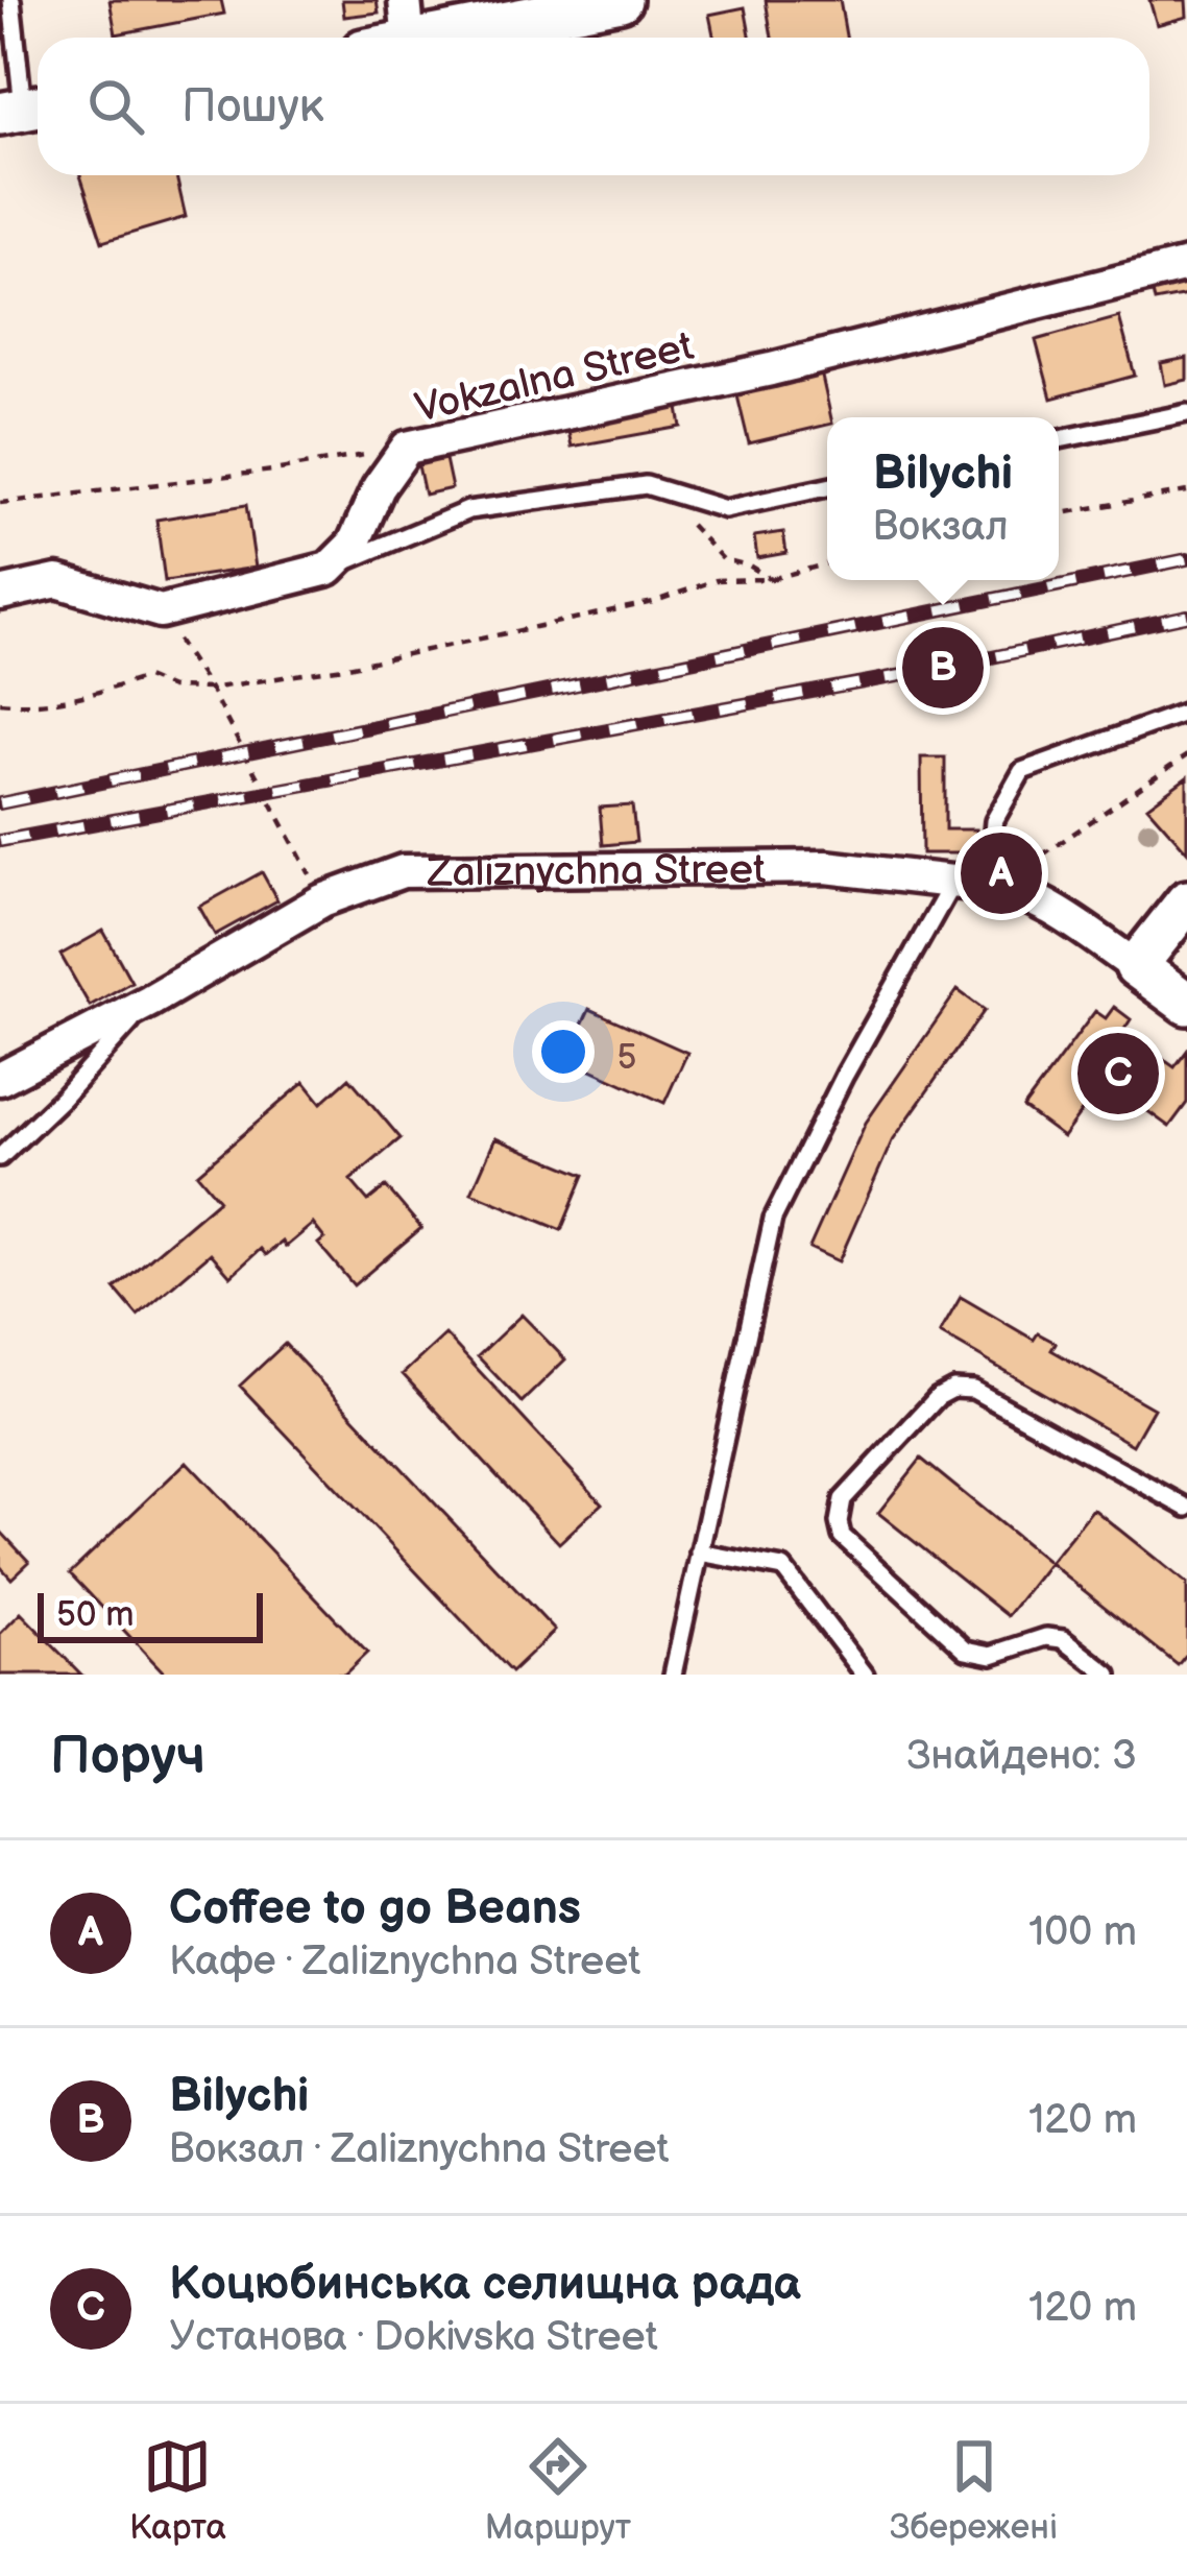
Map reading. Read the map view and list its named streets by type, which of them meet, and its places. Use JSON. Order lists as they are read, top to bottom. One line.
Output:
{"streets":{"street":["Vokzalna Street","Zaliznychna Street"]},"house_numbers":["5"],"scale_bar":"50 m","page":{"search":"Пошук","popup":["Bilychi","Вокзал"],"pins":["B","A","C"],"scale":"50 m","heading":["Поруч","Знайдено: 3"],"list":[{"mark":"A","name":"Coffee to go Beans","note":"Кафе · Zaliznychna Street","value":"100 m"},{"mark":"B","name":"Bilychi","note":"Вокзал · Zaliznychna Street","value":"120 m"},{"mark":"C","name":"Коцюбинська селищна рада","note":"Установа · Dokivska Street","value":"120 m"}],"nav":["Карта","Маршрут","Збережені"]}}
